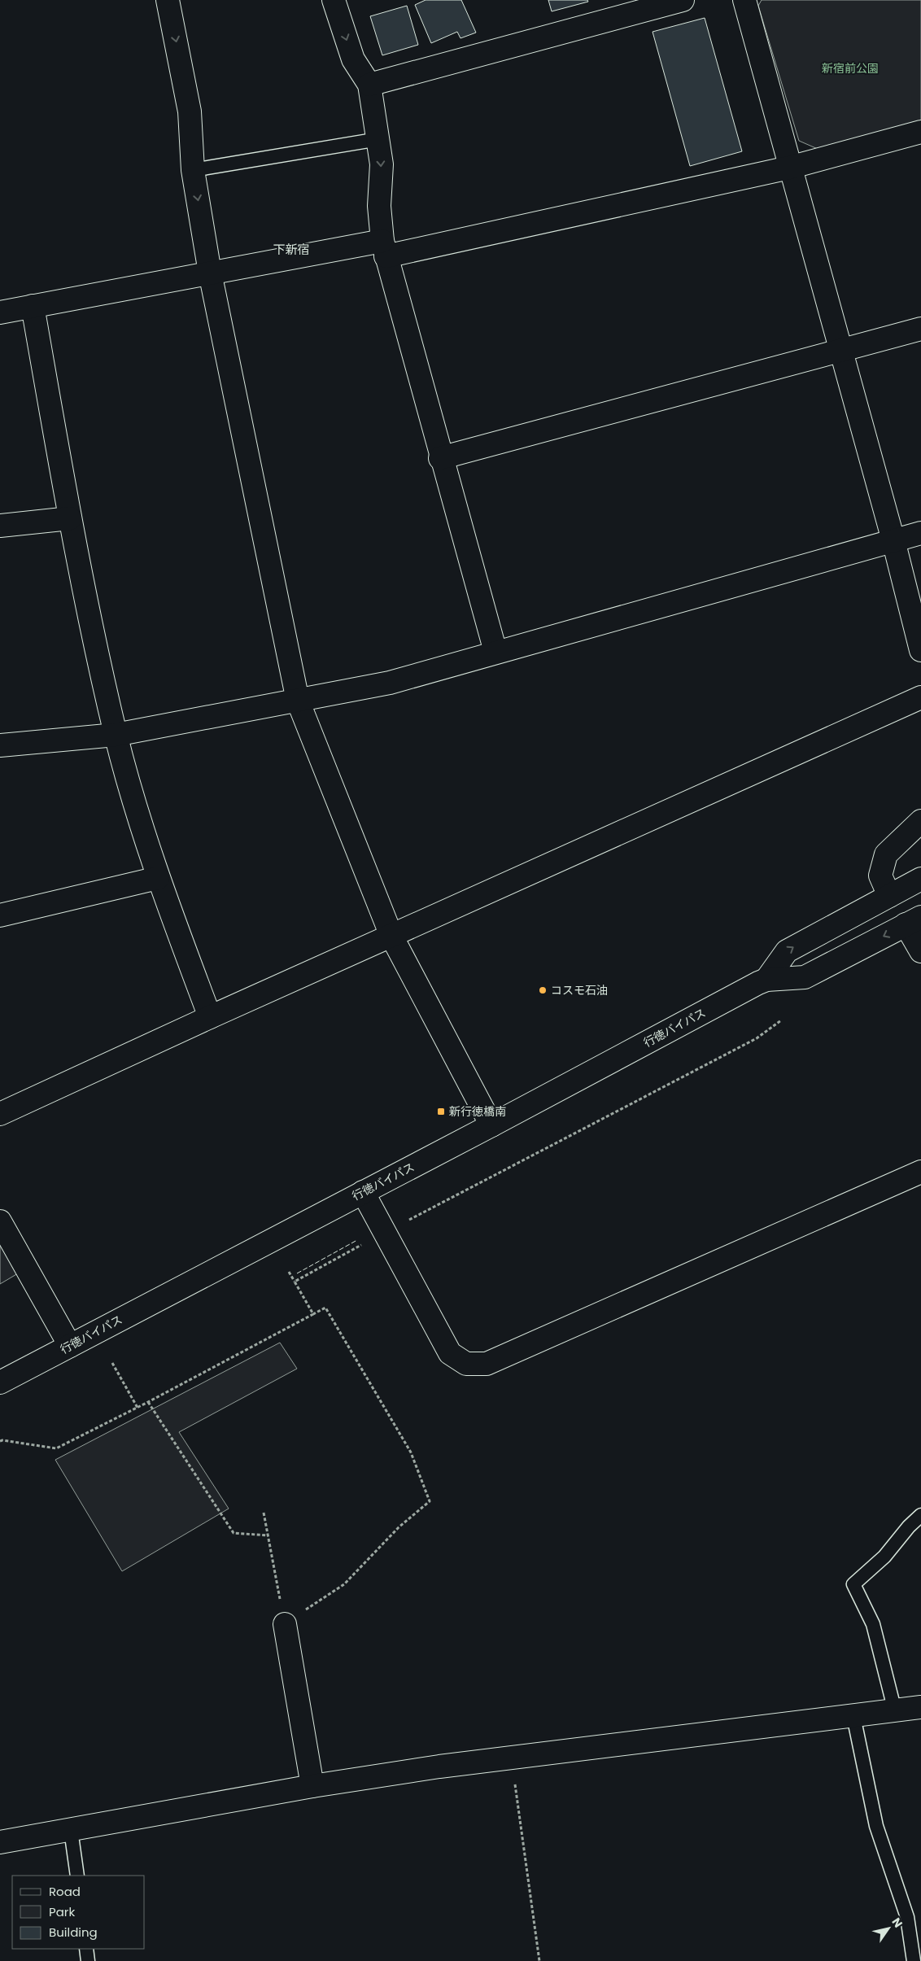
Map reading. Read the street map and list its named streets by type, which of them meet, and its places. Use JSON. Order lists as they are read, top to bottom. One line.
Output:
{"streets":{"street":["行徳バイパス"]},"districts":["下新宿"],"parks":["新宿前公園"],"places":{"other":["コスモ石油"],"transit":["新行徳橋南"]},"legend":["Road","Park","Building"],"north":"top right"}
